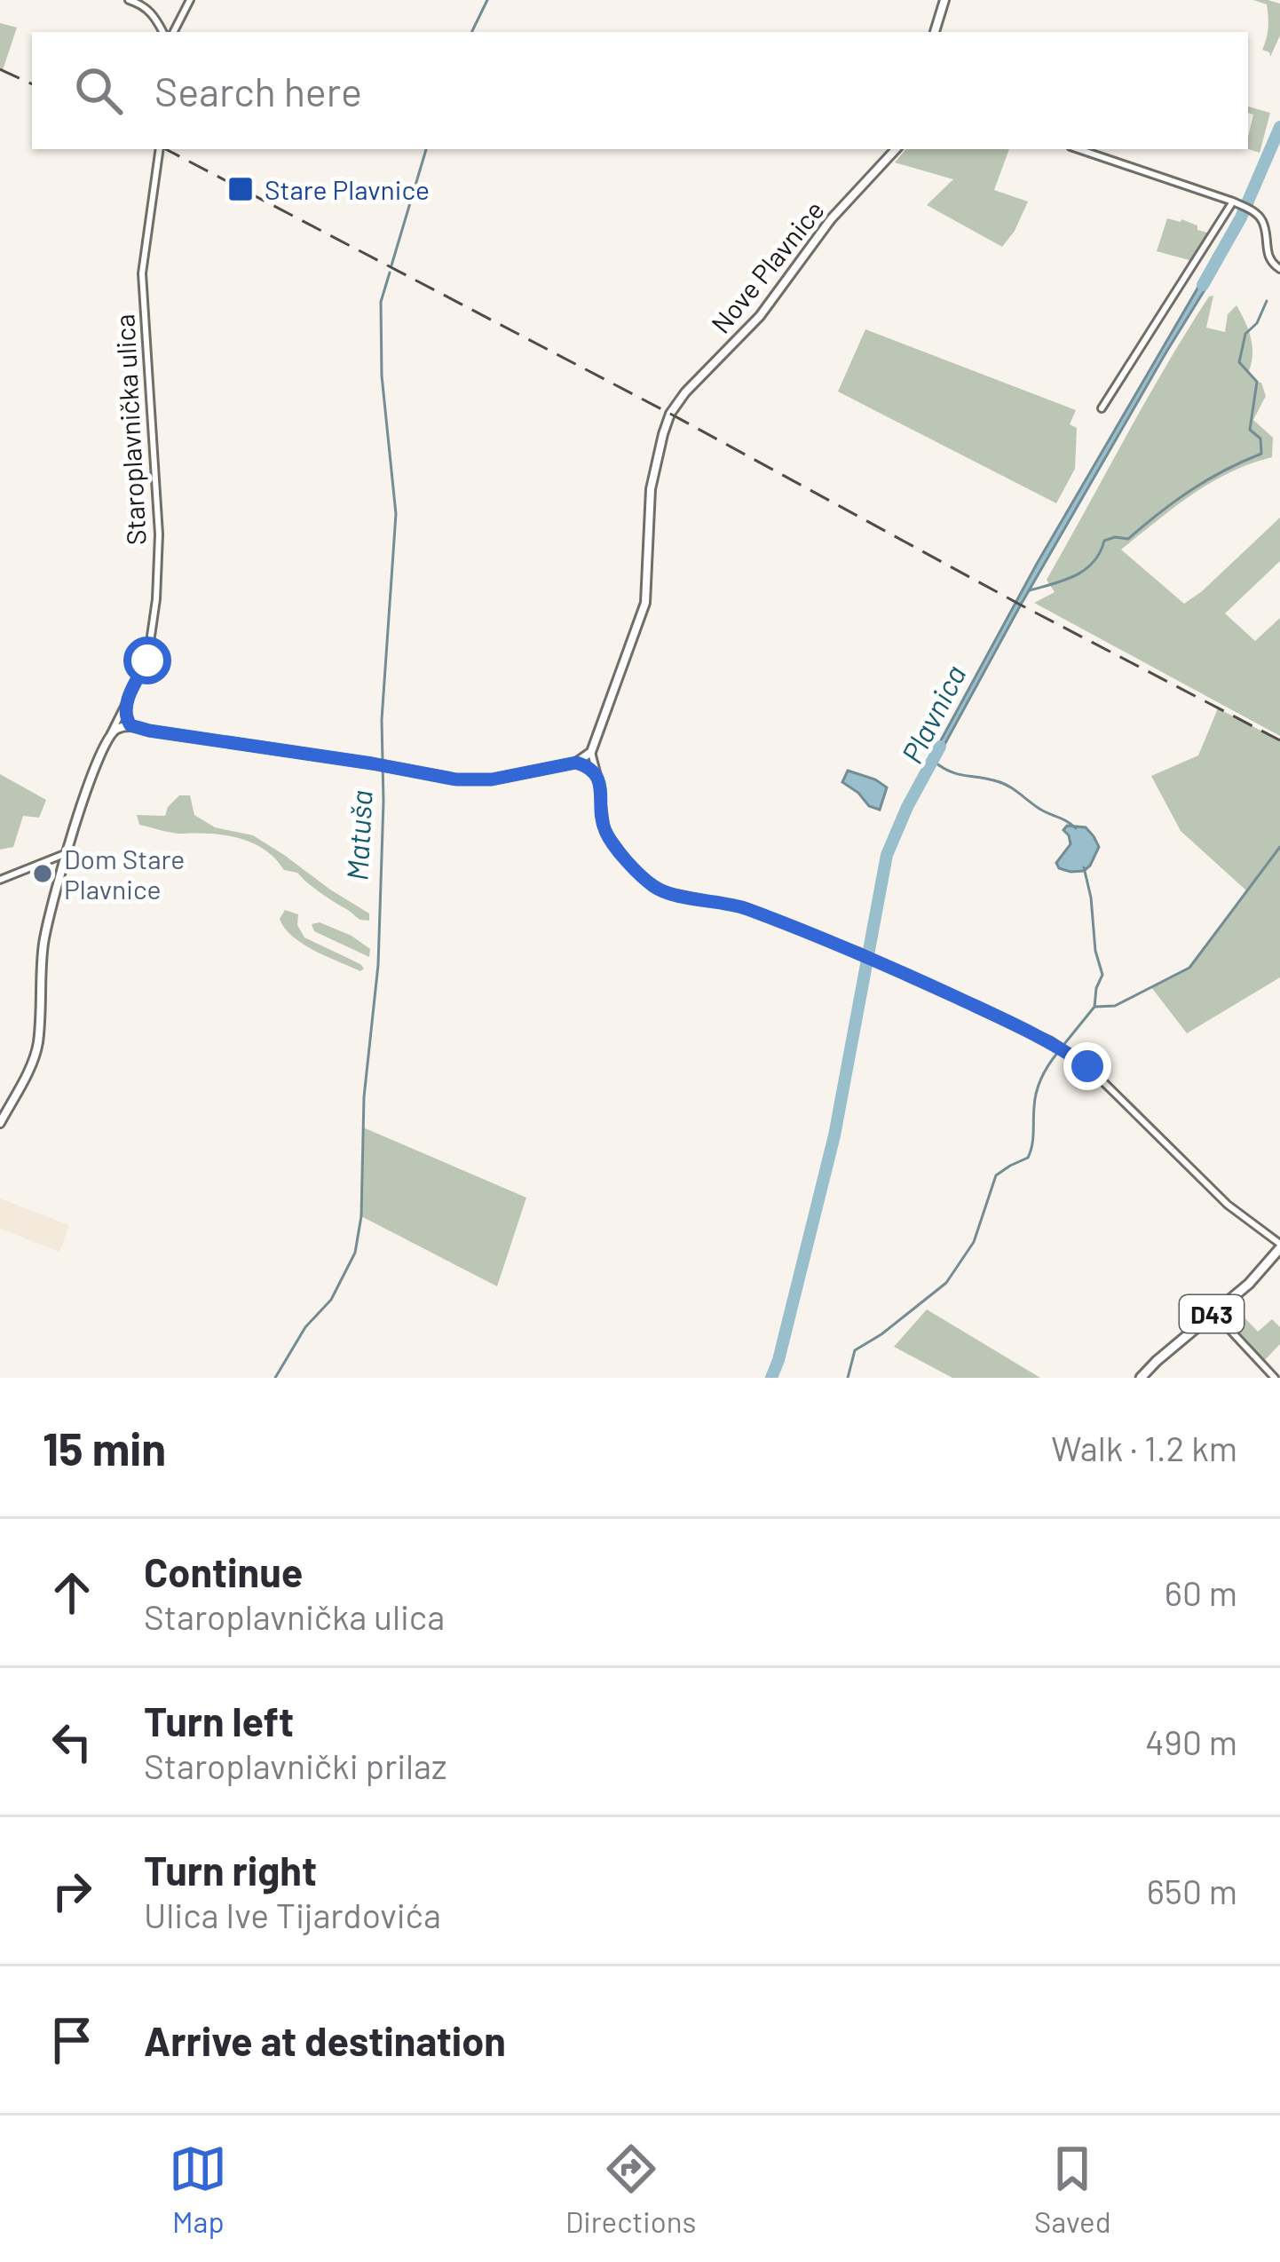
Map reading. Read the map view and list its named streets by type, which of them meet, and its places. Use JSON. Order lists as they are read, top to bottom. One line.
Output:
{"streets":{"main road":["D43"],"street":["Nove Plavnice","Staroplavnička ulica"]},"water":["Plavnica","Matuša"],"places":{"transit":["Stare Plavnice"],"other":["Dom Stare Plavnice"]},"page":{"search":"Search here","heading":["15 min","Walk · 1.2 km"],"list":[["Continue","Staroplavnička ulica","60 m"],["Turn left","Staroplavnički prilaz","490 m"],["Turn right","Ulica Ive Tijardovića","650 m"],"Arrive at destination"],"nav":["Map","Directions","Saved"]}}
